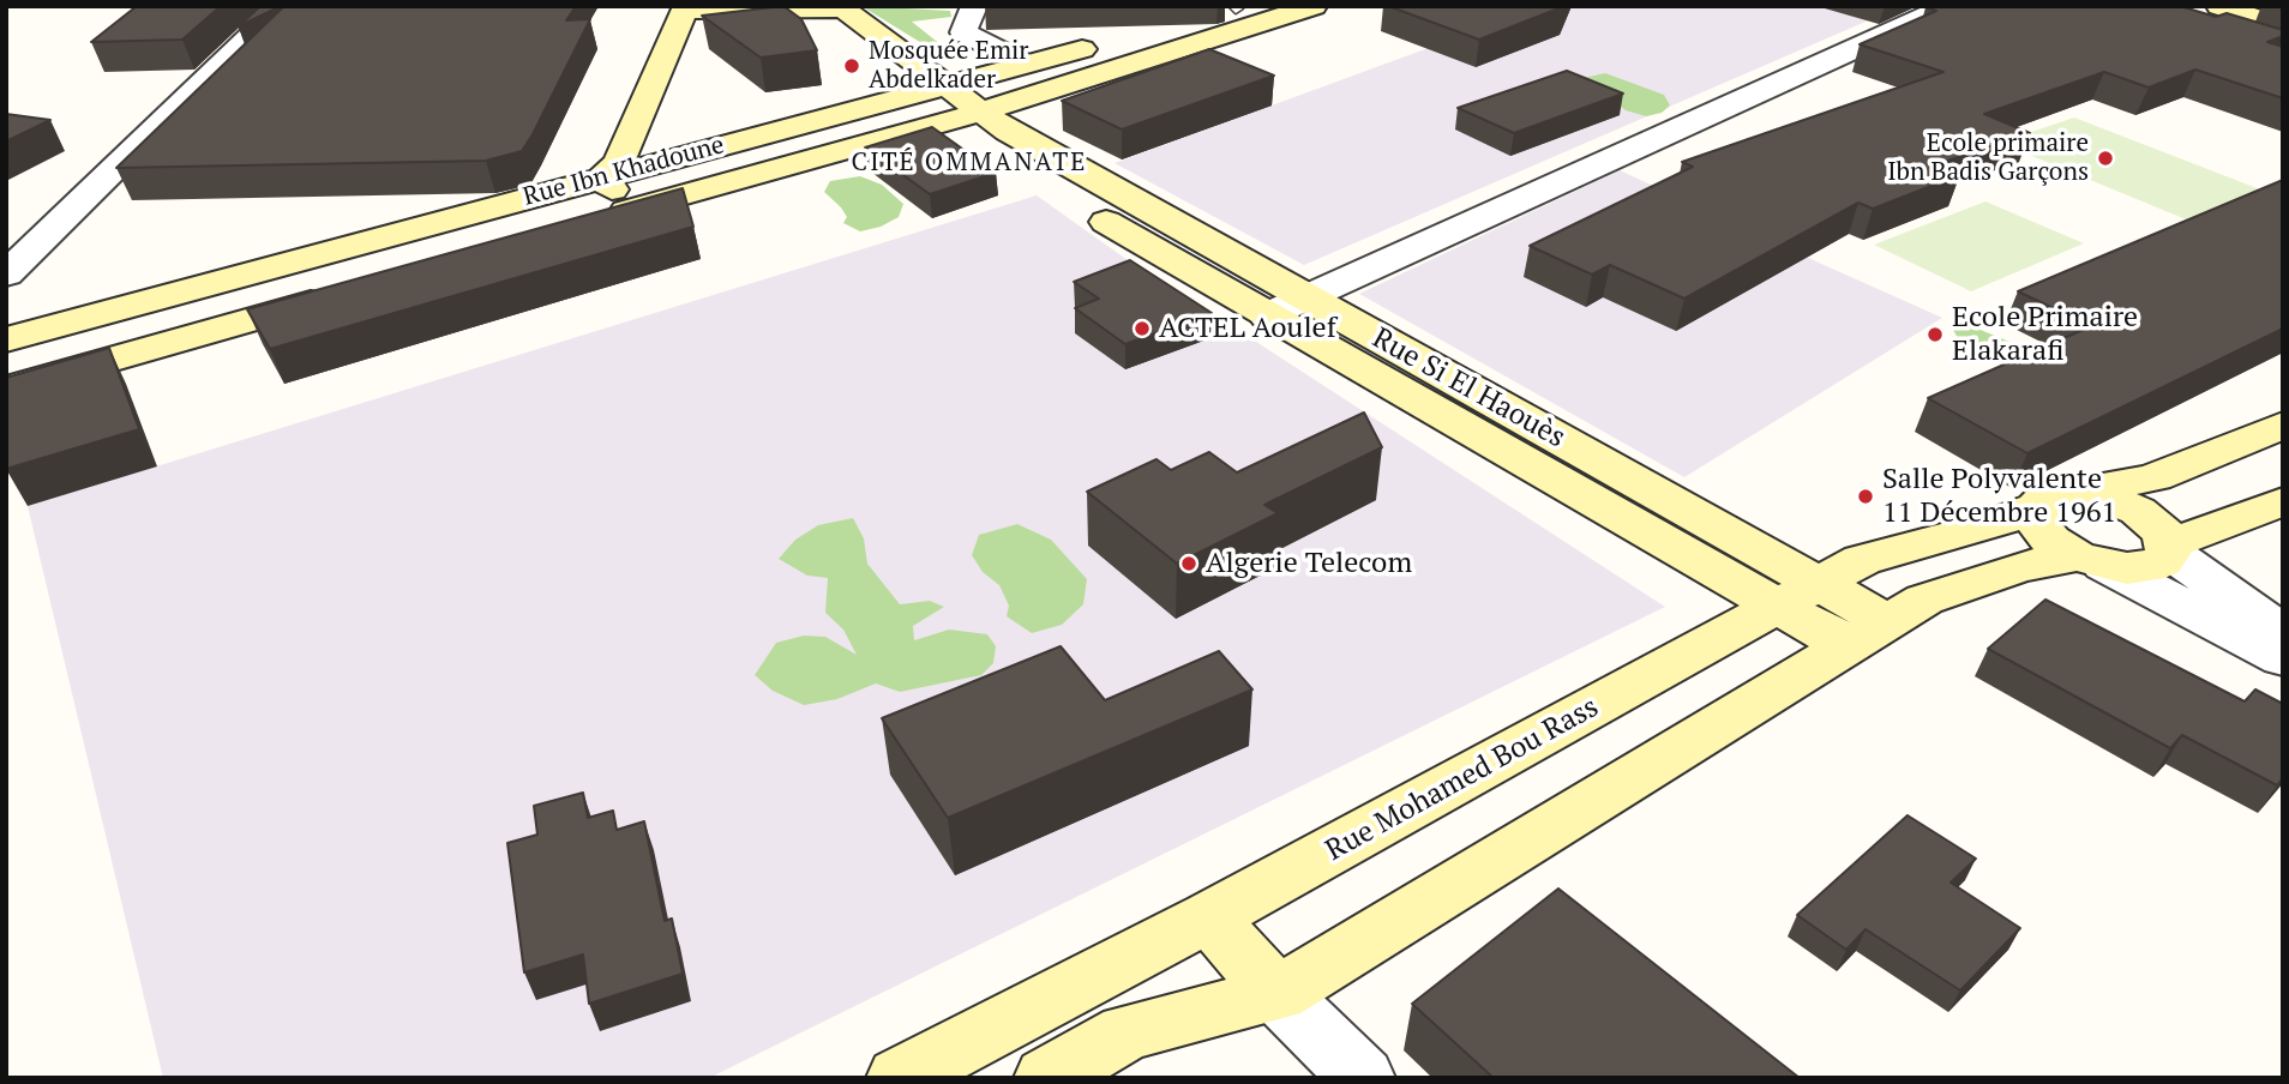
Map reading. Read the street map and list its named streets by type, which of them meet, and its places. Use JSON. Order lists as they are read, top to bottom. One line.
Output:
{"streets":{"street":["Rue Ibn Khadoune","Rue Si El Haouès","Rue Mohamed Bou Rass"]},"crossings":[["Rue Ibn Khadoune","Rue Si El Haouès"],["Rue Si El Haouès","Rue Mohamed Bou Rass"]],"districts":["CITÉ OMMANATE"],"places":["Mosquée Emir Abdelkader","Ecole primaire Ibn Badis Garçons","ACTEL Aoulef","Ecole Primaire Elakarafi","Salle Polyvalente 11 Décembre 1961","Algerie Telecom"]}
